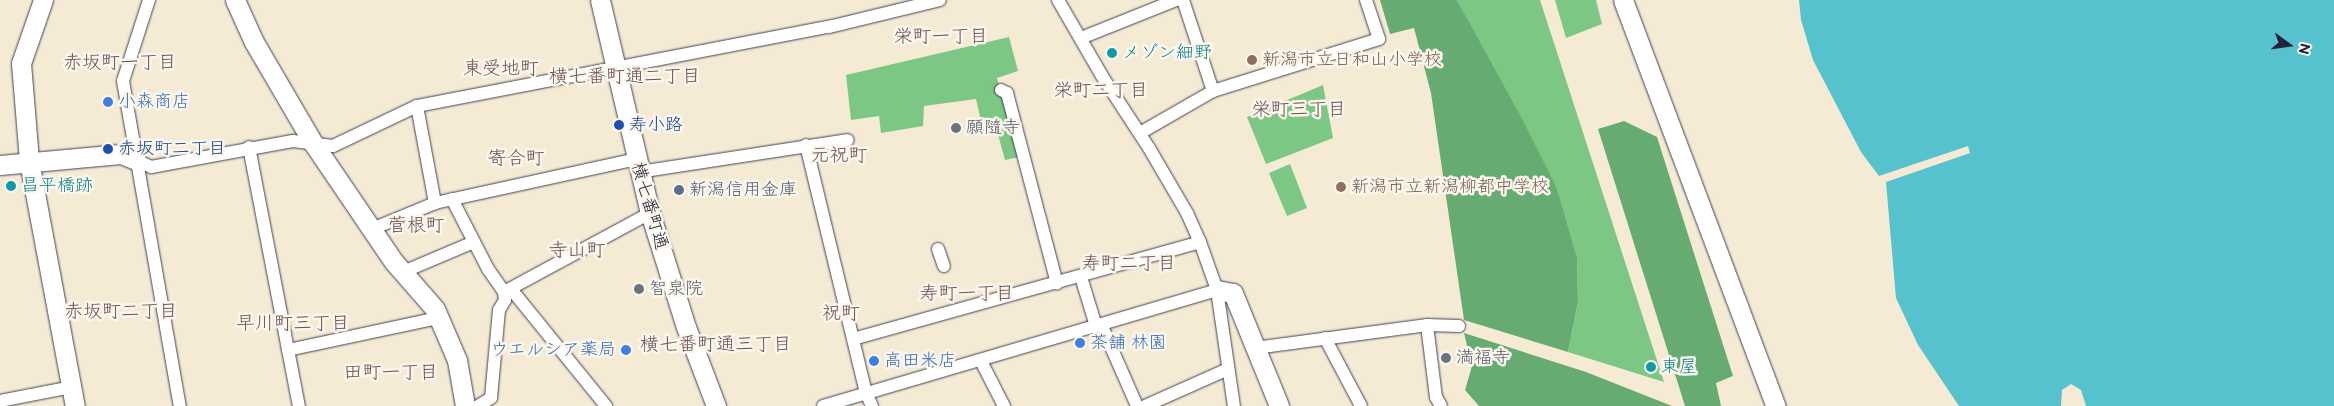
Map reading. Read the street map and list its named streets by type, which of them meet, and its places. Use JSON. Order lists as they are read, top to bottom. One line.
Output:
{"streets":{"street":["横七番町通"]},"districts":["栄町一丁目","赤坂町一丁目","東受地町","横七番町通二丁目","栄町二丁目","栄町三丁目","元祝町","寄合町","菅根町","寺山町","寿町二丁目","寿町一丁目","赤坂町二丁目","祝町","早川町三丁目","横七番町通三丁目","田町一丁目"],"places":["メゾン細野","新潟市立日和山小学校","小森商店","寿小路","願隨寺","赤坂町二丁目","昌平橋跡","新潟市立新潟柳都中学校","新潟信用金庫","智泉院","茶舗 林園","ウエルシア薬局","満福寺","高田米店","東屋"],"north":"right"}
